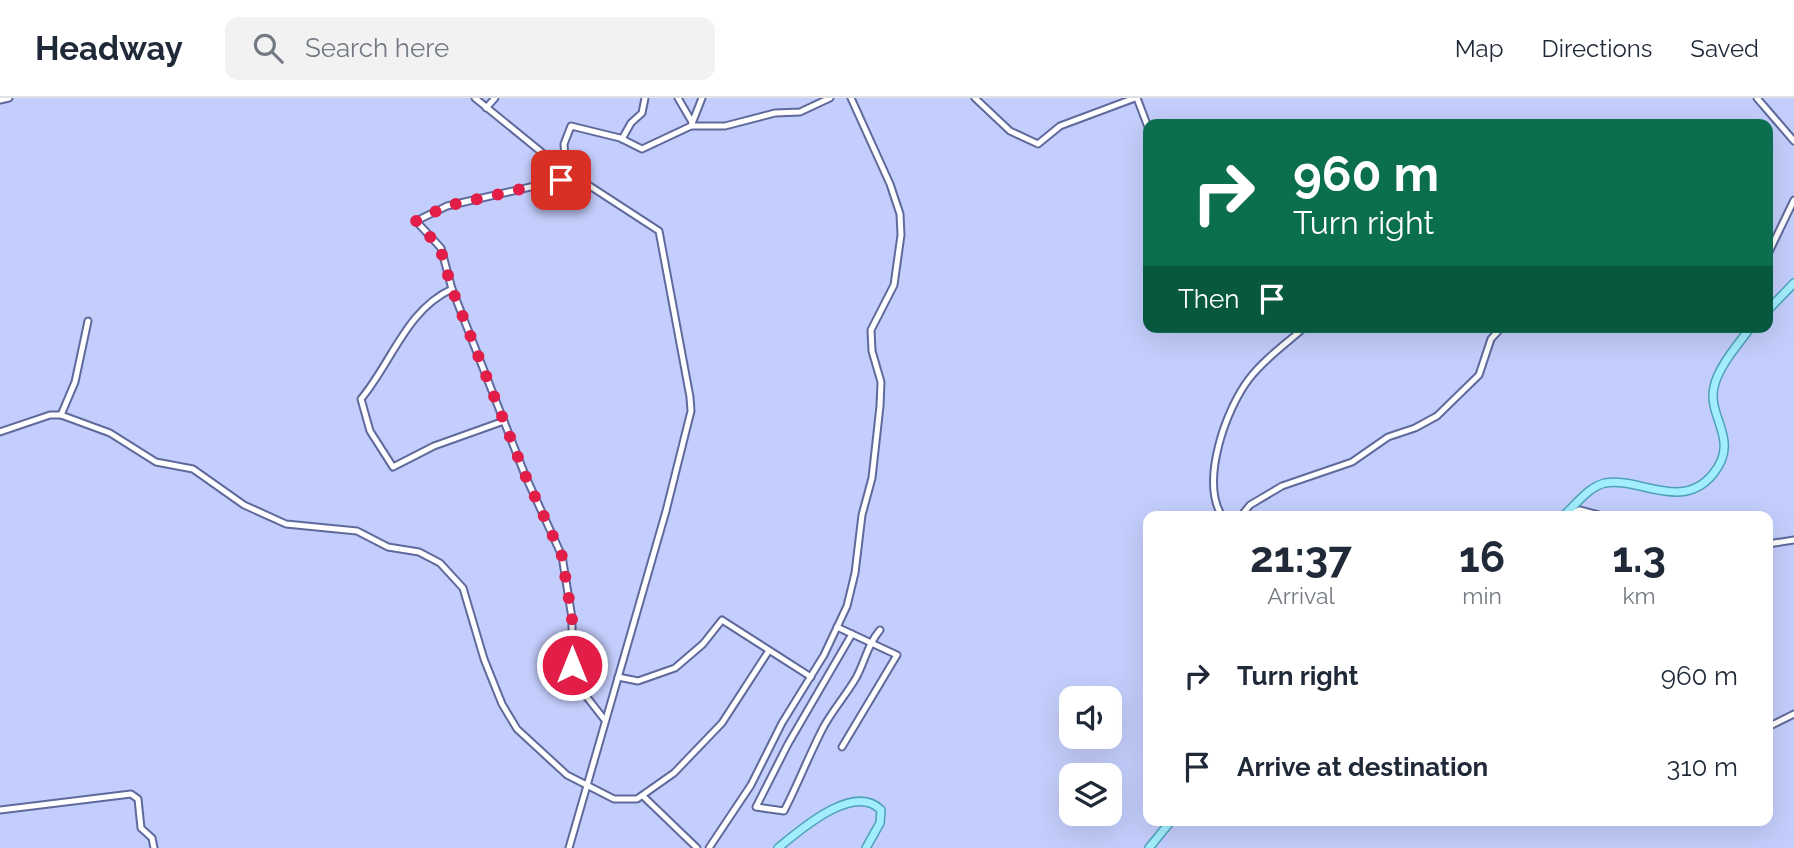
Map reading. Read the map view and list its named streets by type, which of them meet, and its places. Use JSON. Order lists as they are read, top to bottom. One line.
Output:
{"page":{"header":"Headway","search":"Search here","nav":["Map","Directions","Saved"],"turn":["960 m","Turn right"],"then":"Then","eta":["21:37","Arrival","16","min","1.3","km"],"list":[{"name":"Turn right","value":"960 m"},{"name":"Arrive at destination","value":"310 m"}]}}
